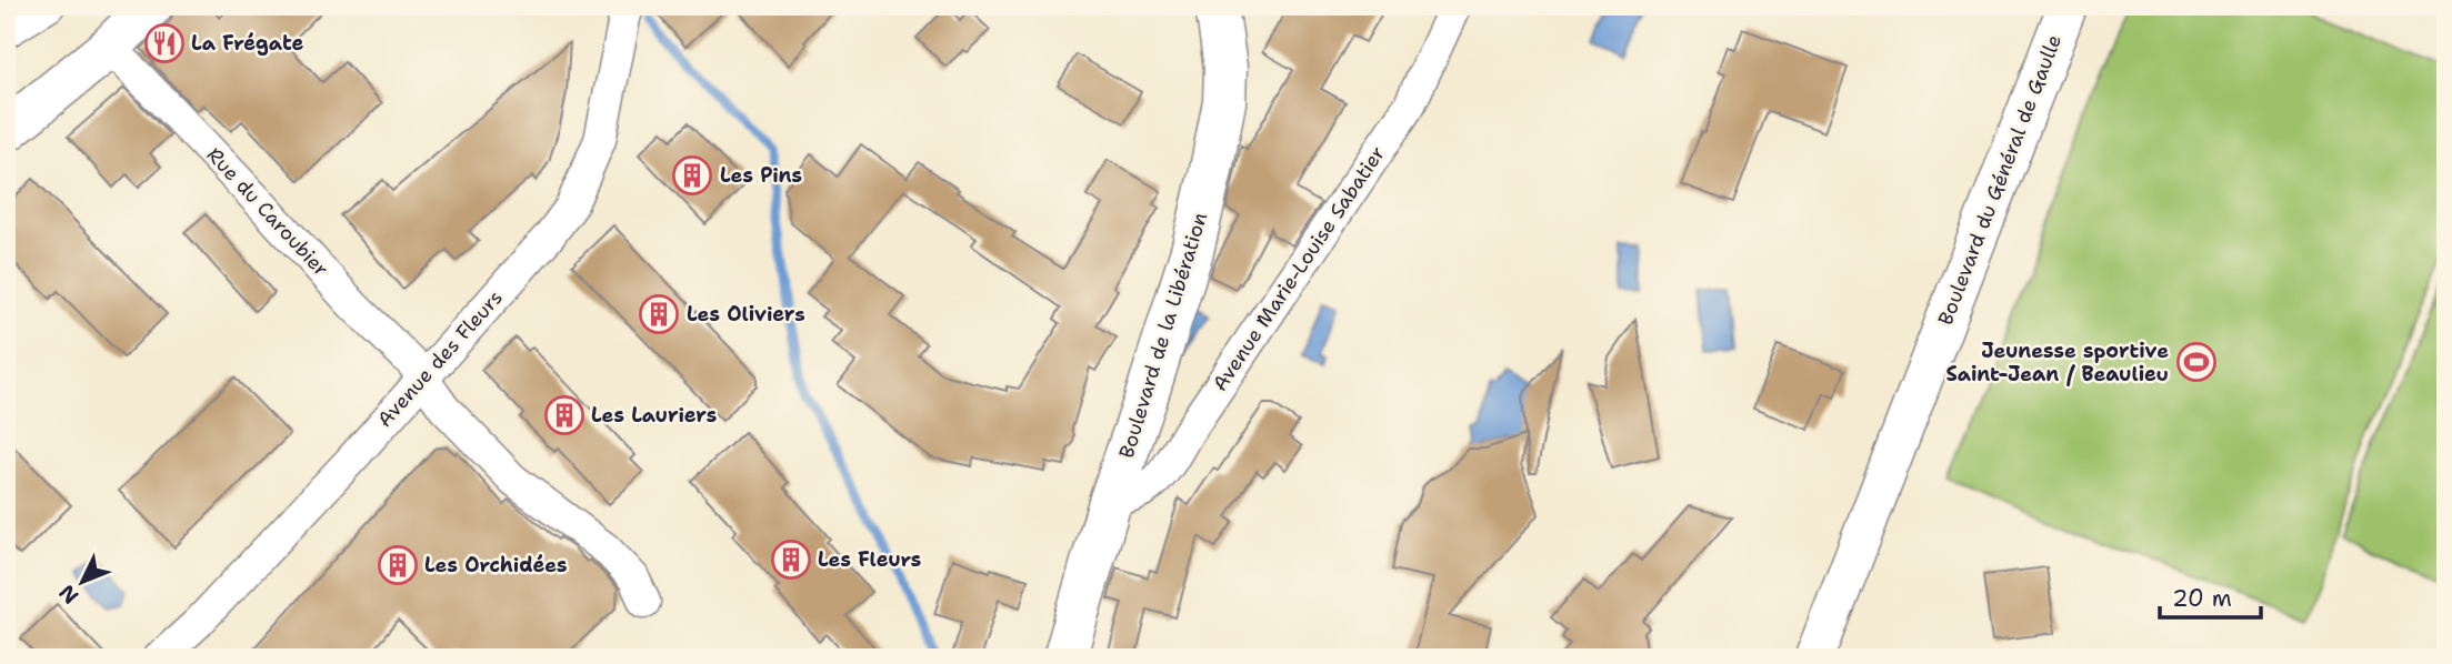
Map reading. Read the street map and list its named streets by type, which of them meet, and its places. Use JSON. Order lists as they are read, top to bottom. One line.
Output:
{"streets":{"main road":["Boulevard de la Libération"],"street":["Boulevard du Général de Gaulle","Rue du Caroubier","Avenue Marie-Louise Sabatier","Avenue des Fleurs"]},"crossings":[["Rue du Caroubier","Avenue des Fleurs"],["Avenue Marie-Louise Sabatier","Boulevard de la Libération"]],"places":{"restaurant":["La Frégate"],"building":["Les Pins","Les Oliviers","Les Lauriers","Les Fleurs","Les Orchidées"],"sports":["Jeunesse sportive Saint-Jean / Beaulieu"]},"scale_bar":"20 m","north":"bottom left"}
